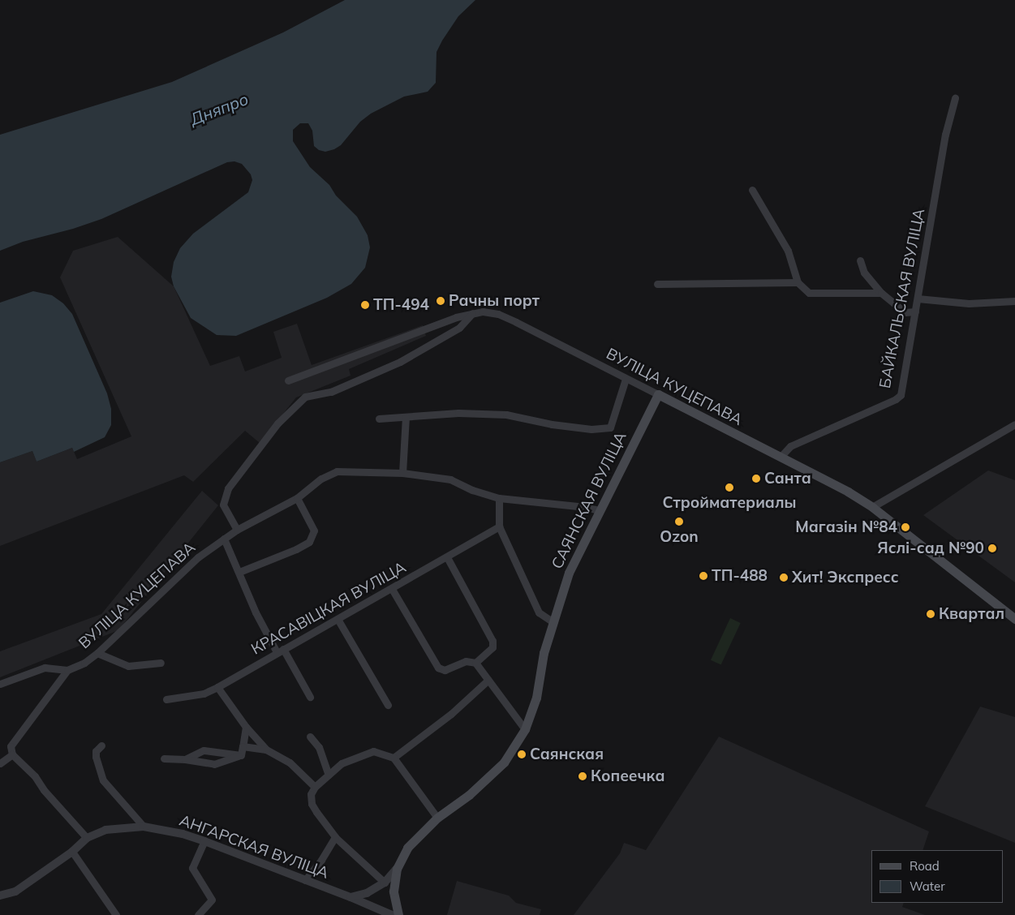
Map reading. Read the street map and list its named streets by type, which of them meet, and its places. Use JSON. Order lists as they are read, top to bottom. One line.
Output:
{"streets":{"main road":["ВУЛІЦА КУЦЕПАВА","САЯНСКАЯ ВУЛІЦА"],"street":["БАЙКАЛЬСКАЯ ВУЛІЦА","КРАСАВІЦКАЯ ВУЛІЦА","АНГАРСКАЯ ВУЛІЦА"]},"crossings":[["БАЙКАЛЬСКАЯ ВУЛІЦА","ВУЛІЦА КУЦЕПАВА"],["ВУЛІЦА КУЦЕПАВА","САЯНСКАЯ ВУЛІЦА"]],"water":["Дняпро"],"places":["Рачны порт","ТП-494","Санта","Стройматериалы","Ozon","Магазін №84","Яслі-сад №90","ТП-488","Хит! Экспресс","Квартал","Саянская","Копеечка"],"legend":["Road","Water"]}
